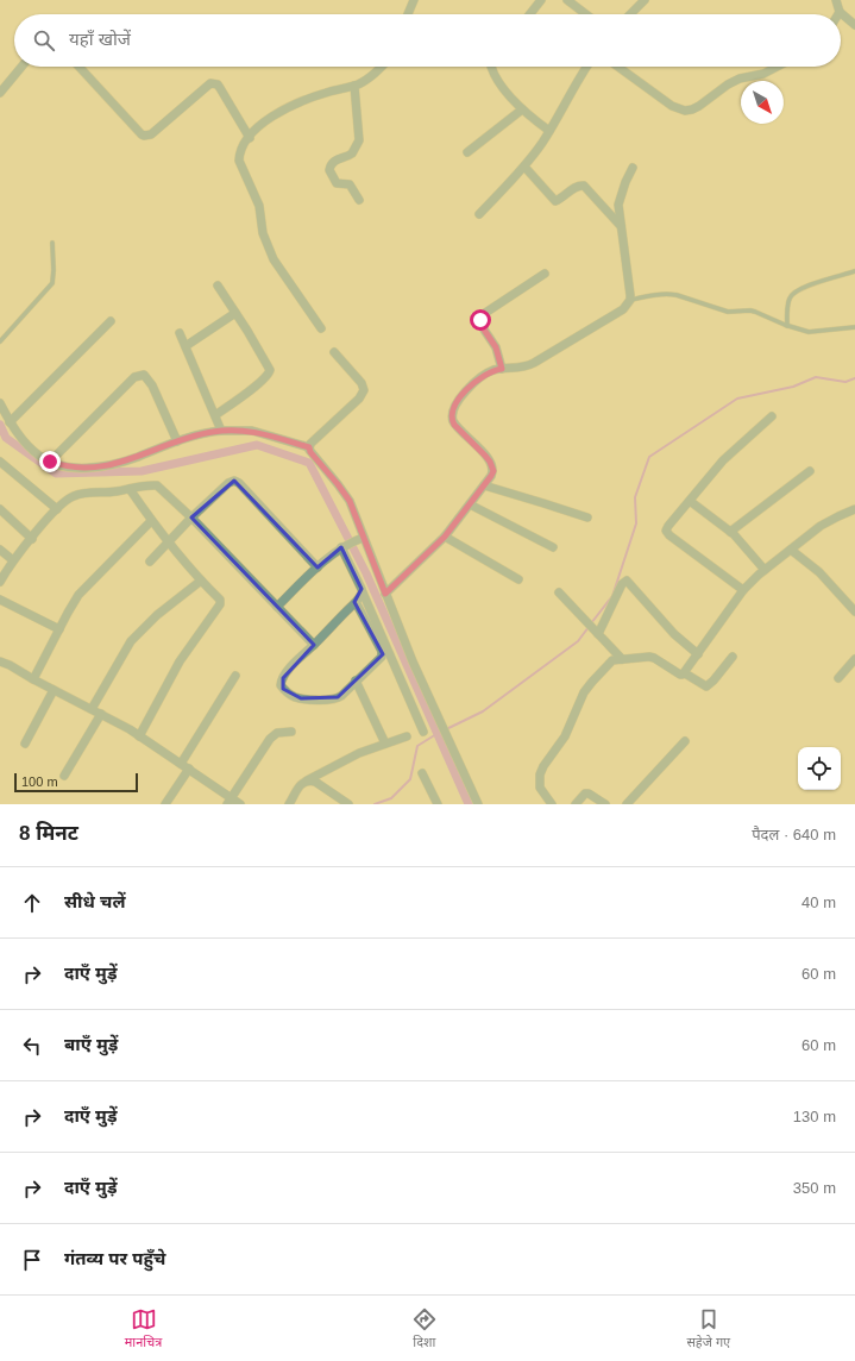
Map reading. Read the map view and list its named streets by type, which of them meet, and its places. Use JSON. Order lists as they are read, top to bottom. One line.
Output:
{"scale_bar":"100 m","north":"bottom right","page":{"search":"यहाँ खोजें","scale":"100 m","heading":["8 मिनट","पैदल · 640 m"],"list":[["सीधे चलें","40 m"],["दाएँ मुड़ें","60 m"],["बाएँ मुड़ें","60 m"],["दाएँ मुड़ें","130 m"],["दाएँ मुड़ें","350 m"],"गंतव्य पर पहुँचे"],"nav":["मानचित्र","दिशा","सहेजे गए"]}}
